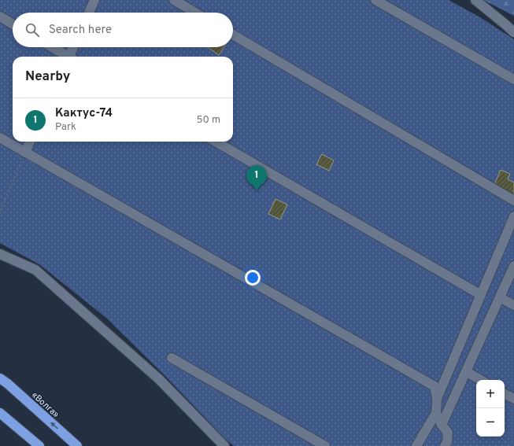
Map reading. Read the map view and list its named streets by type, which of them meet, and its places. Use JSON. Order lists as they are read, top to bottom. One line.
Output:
{"streets":{"highway":["«Волга»"]},"page":{"search":"Search here","heading":"Nearby","list":[{"mark":"1","name":"Кактус-74","note":"Park","value":"50 m"}],"pins":"1","map_buttons":["+","−"]}}
